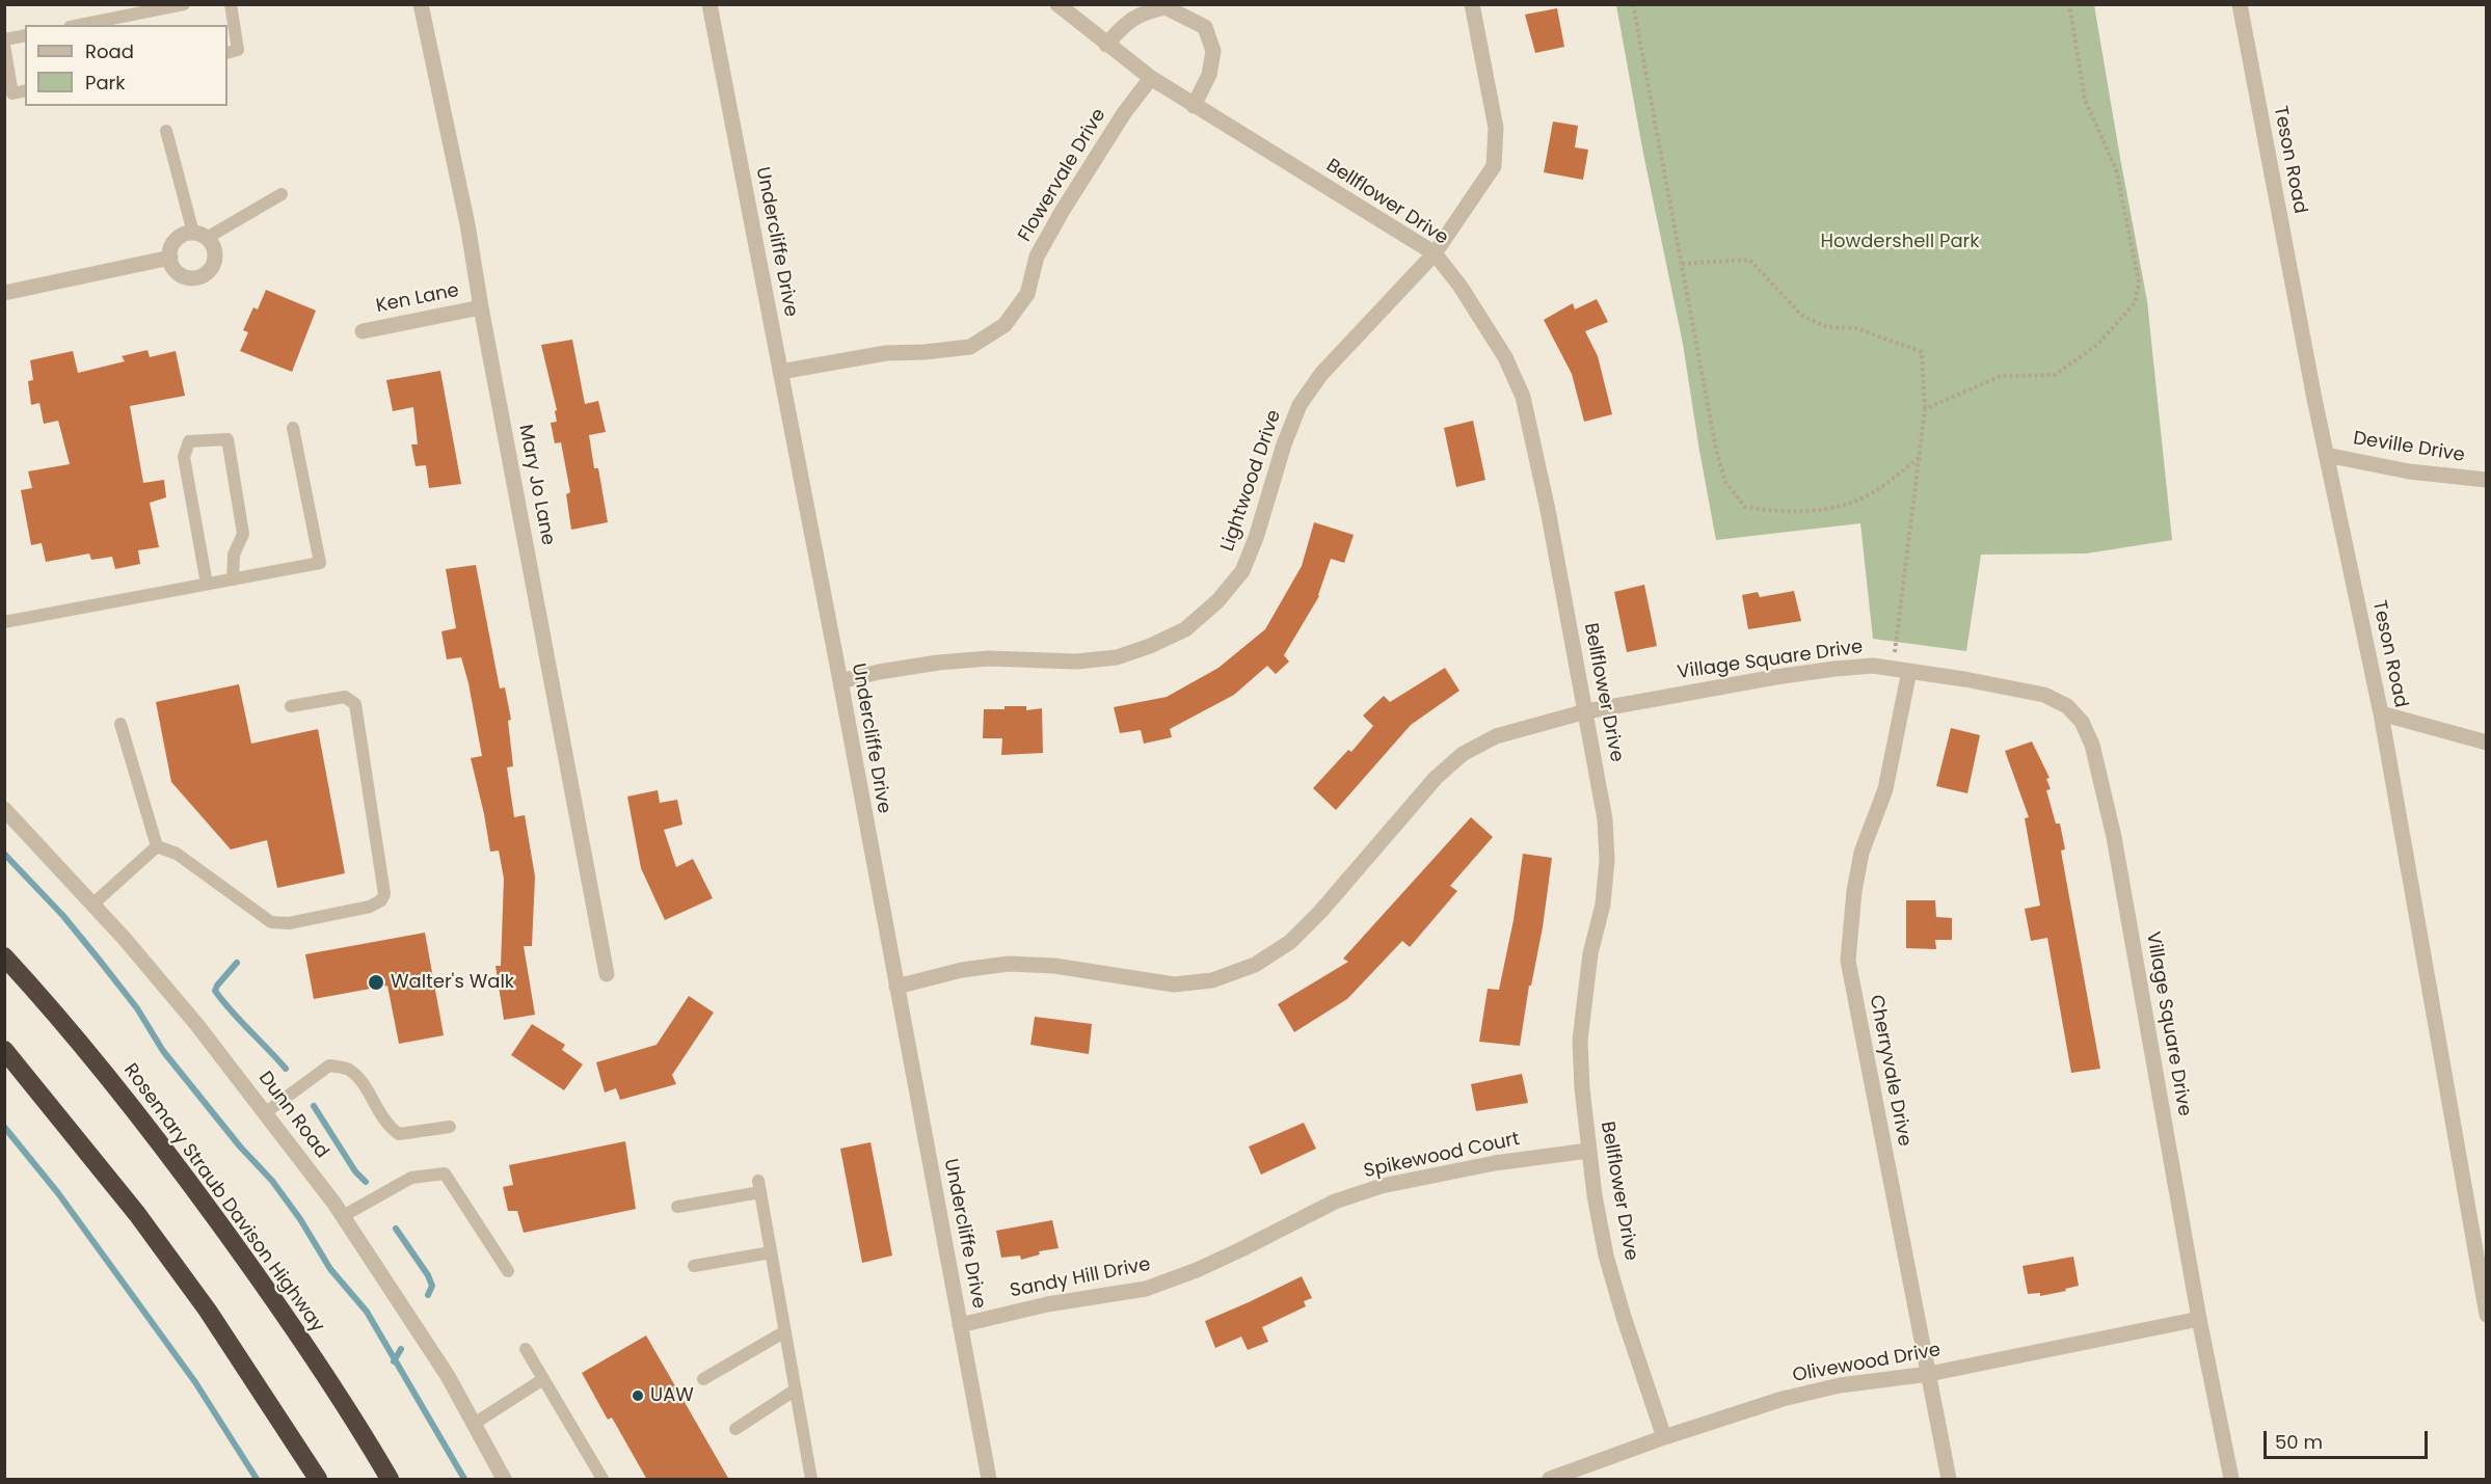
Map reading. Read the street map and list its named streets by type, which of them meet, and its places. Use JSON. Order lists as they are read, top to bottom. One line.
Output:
{"streets":{"highway":["Rosemary Straub Davison Highway"],"street":["Teson Road","Flowervale Drive","Bellflower Drive","Undercliffe Drive","Ken Lane","Deville Drive","Lightwood Drive","Mary Jo Lane","Village Square Drive","Cherryvale Drive","Dunn Road","Spikewood Court","Sandy Hill Drive","Olivewood Drive"]},"crossings":[["Teson Road","Deville Drive"],["Flowervale Drive","Bellflower Drive"],["Flowervale Drive","Undercliffe Drive"],["Bellflower Drive","Lightwood Drive"],["Bellflower Drive","Village Square Drive"],["Bellflower Drive","Spikewood Court"],["Bellflower Drive","Olivewood Drive"],["Undercliffe Drive","Lightwood Drive"],["Undercliffe Drive","Village Square Drive"],["Undercliffe Drive","Sandy Hill Drive"],["Ken Lane","Mary Jo Lane"],["Village Square Drive","Cherryvale Drive"],["Village Square Drive","Olivewood Drive"],["Cherryvale Drive","Olivewood Drive"],["Spikewood Court","Sandy Hill Drive"]],"parks":["Howdershell Park"],"places":["Walter's Walk","UAW"],"legend":["Road","Park"],"scale_bar":"50 m"}
